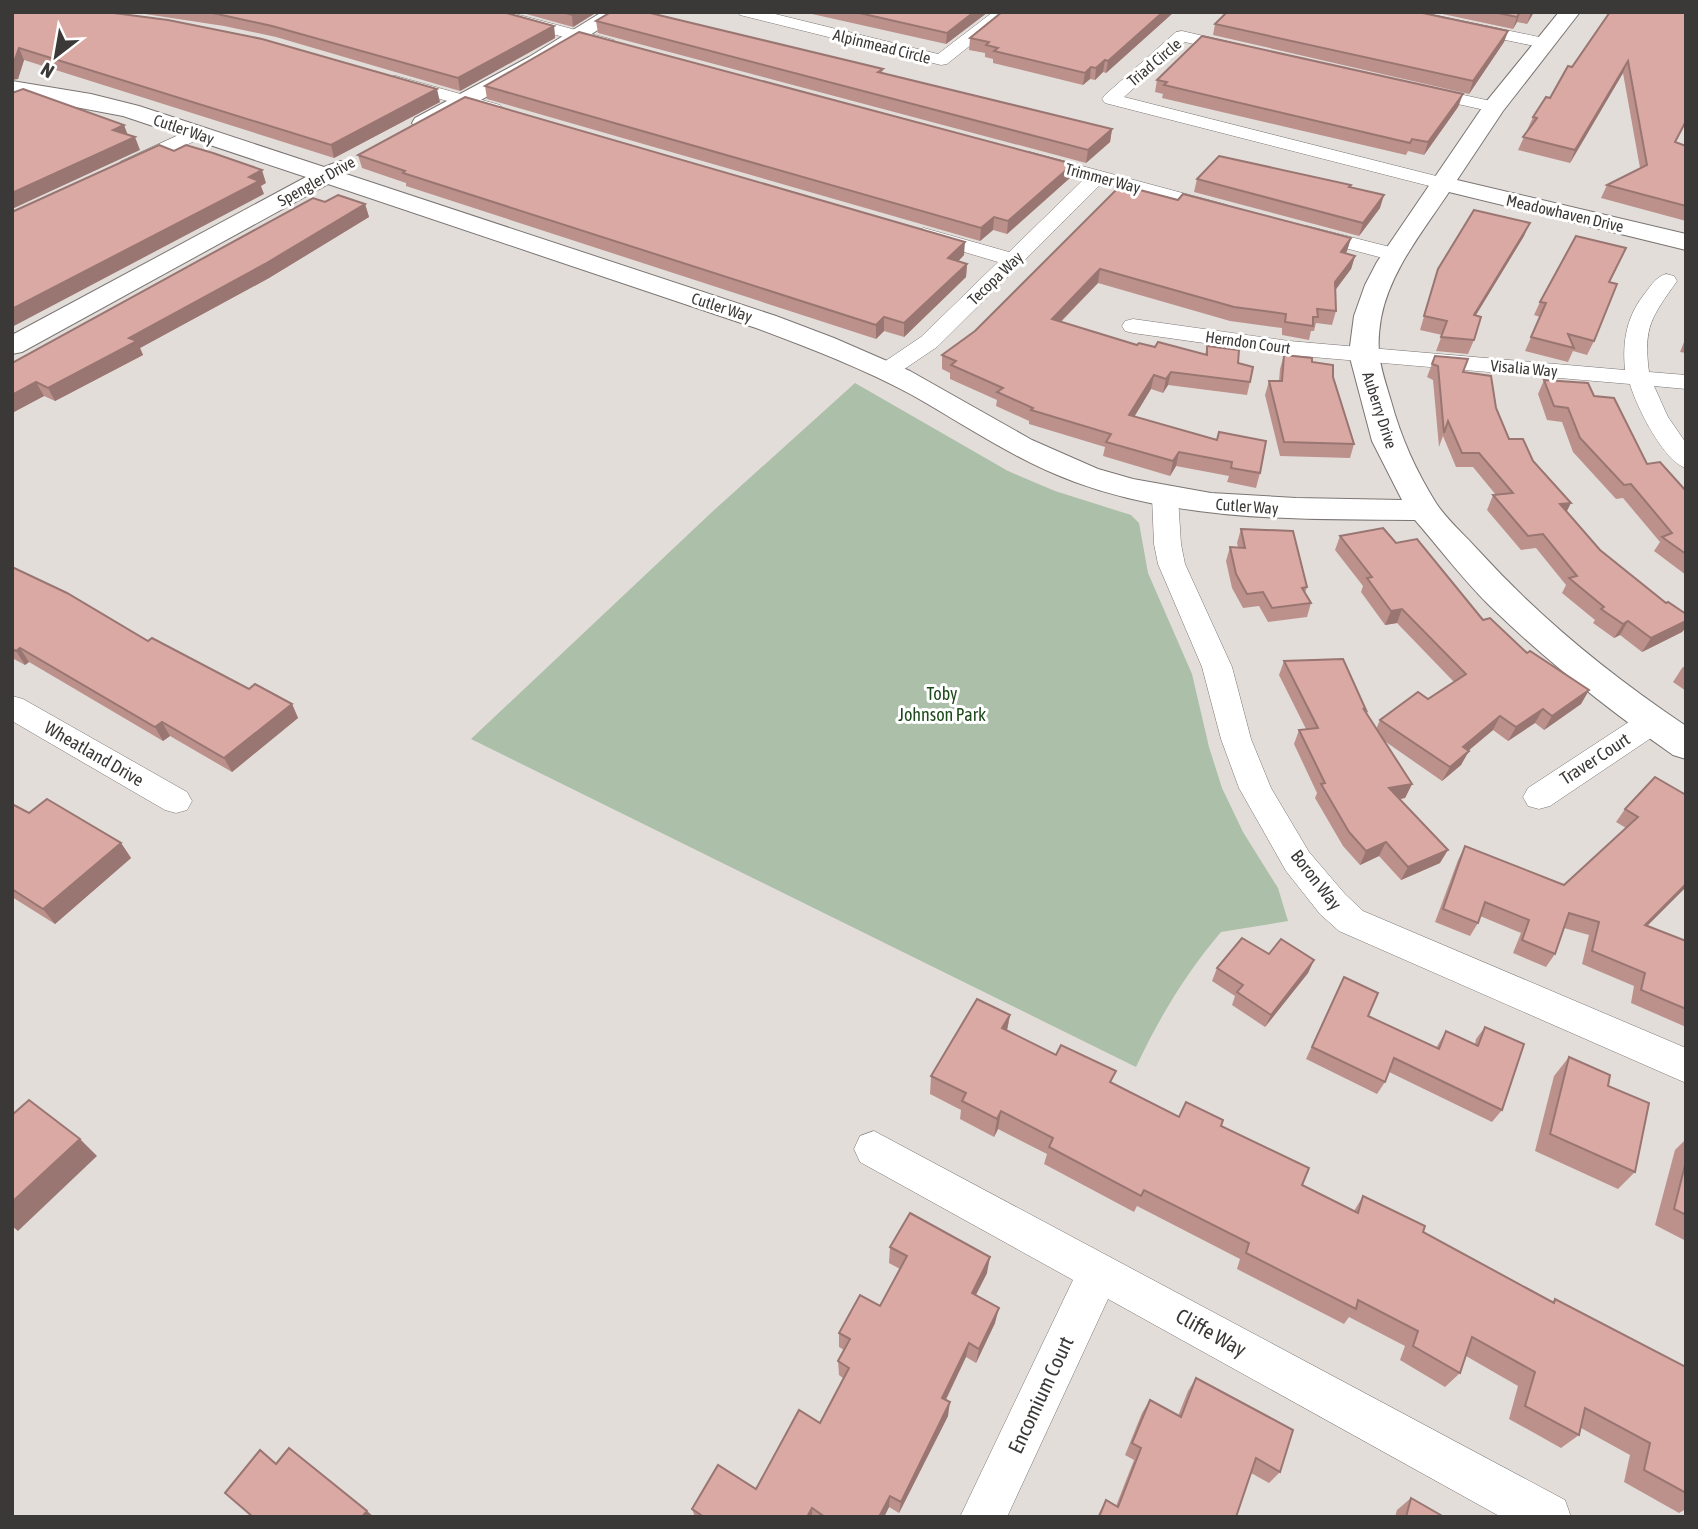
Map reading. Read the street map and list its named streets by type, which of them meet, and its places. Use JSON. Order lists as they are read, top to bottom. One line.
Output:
{"streets":{"street":["Alpinmead Circle","Triad Circle","Cutler Way","Trimmer Way","Spengler Drive","Meadowhaven Drive","Tecopa Way","Herndon Court","Visalia Way","Auberry Drive","Wheatland Drive","Traver Court","Boron Way","Cliffe Way","Encomium Court"]},"crossings":[["Triad Circle","Meadowhaven Drive"],["Triad Circle","Auberry Drive"],["Cutler Way","Spengler Drive"],["Cutler Way","Tecopa Way"],["Cutler Way","Auberry Drive"],["Cutler Way","Boron Way"],["Trimmer Way","Tecopa Way"],["Meadowhaven Drive","Auberry Drive"],["Herndon Court","Visalia Way"],["Herndon Court","Auberry Drive"],["Visalia Way","Auberry Drive"],["Auberry Drive","Traver Court"],["Cliffe Way","Encomium Court"]],"parks":["Toby Johnson Park"],"north":"bottom left"}
